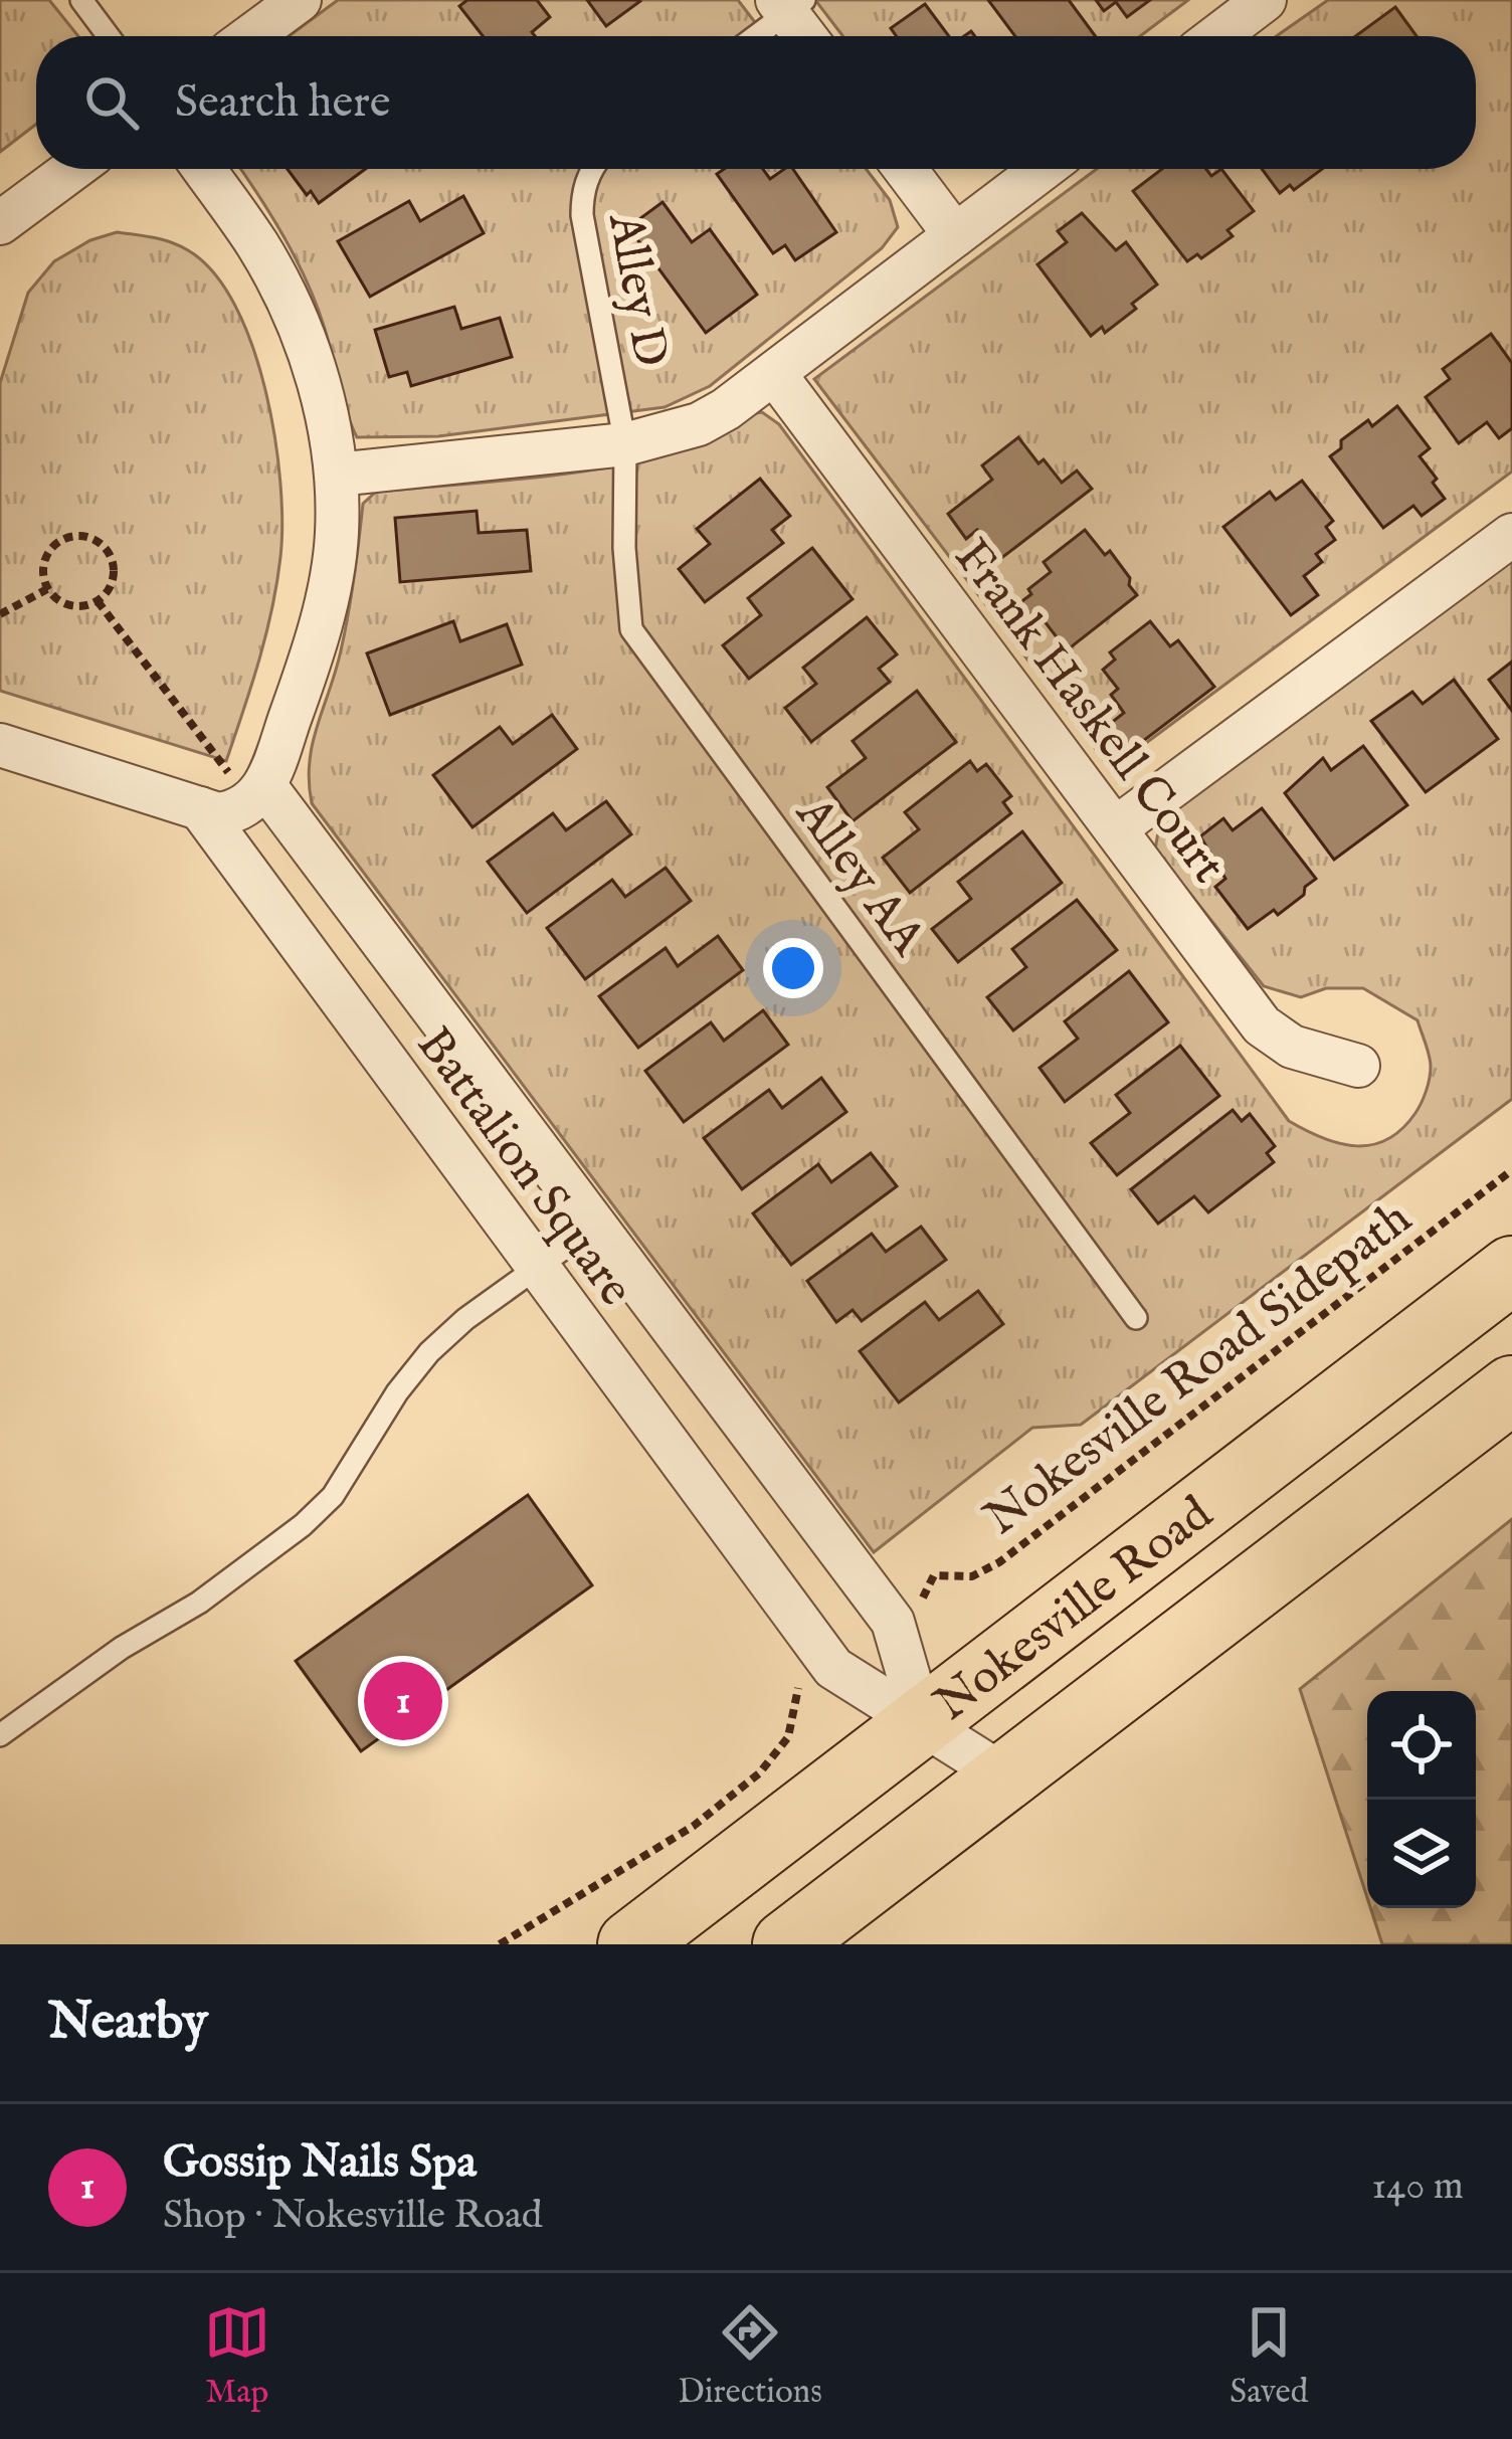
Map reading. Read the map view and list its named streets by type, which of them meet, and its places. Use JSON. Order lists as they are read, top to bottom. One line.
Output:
{"streets":{"highway":["Nokesville Road"],"street":["Frank Haskell Court","Battalion Square"],"lane":["Alley D","Alley AA"],"path":["Nokesville Road Sidepath"]},"crossings":[["Alley D","Alley AA"],["Battalion Square","Nokesville Road"]],"page":{"search":"Search here","pins":"1","heading":"Nearby","list":[{"mark":"1","name":"Gossip Nails Spa","note":"Shop · Nokesville Road","value":"140 m"}],"nav":["Map","Directions","Saved"]}}
